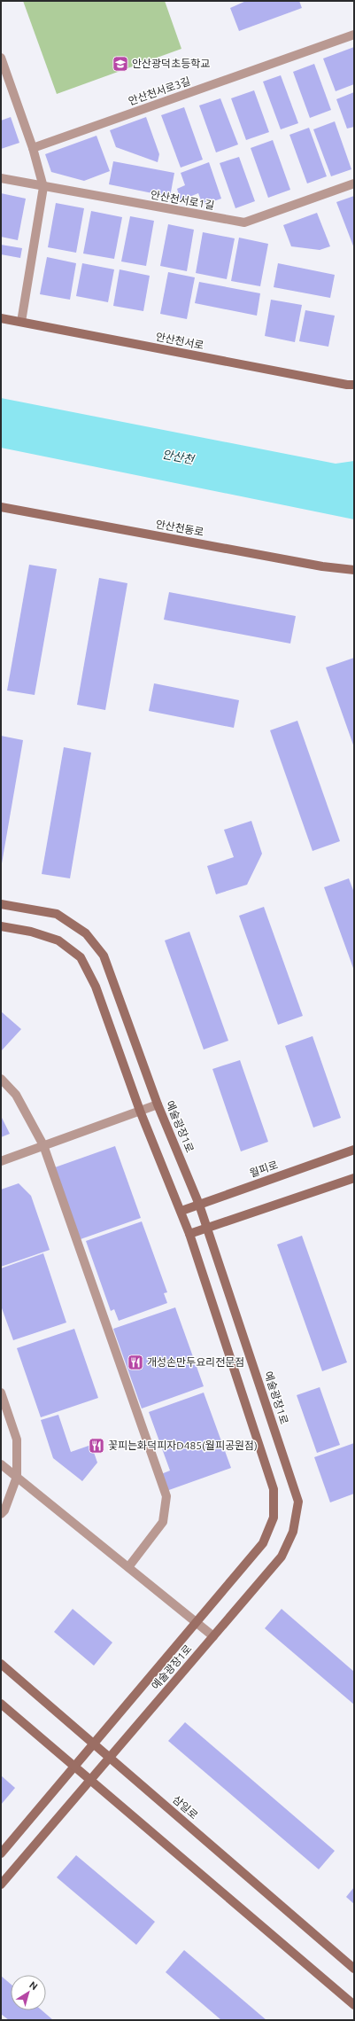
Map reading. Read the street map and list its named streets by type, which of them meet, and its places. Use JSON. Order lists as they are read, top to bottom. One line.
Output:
{"streets":{"street":["안산천서로3길","안산천서로1길","안산천서로","안산천동로","예술광장1로","월피로","삼일로"]},"crossings":[["예술광장1로","월피로"],["예술광장1로","삼일로"]],"water":["안산천"],"places":{"school or university":["안산광덕초등학교"],"restaurant":["개성손만두요리전문점","꽃피는화덕피자D485(월피공원점)"]},"north":"top right"}
